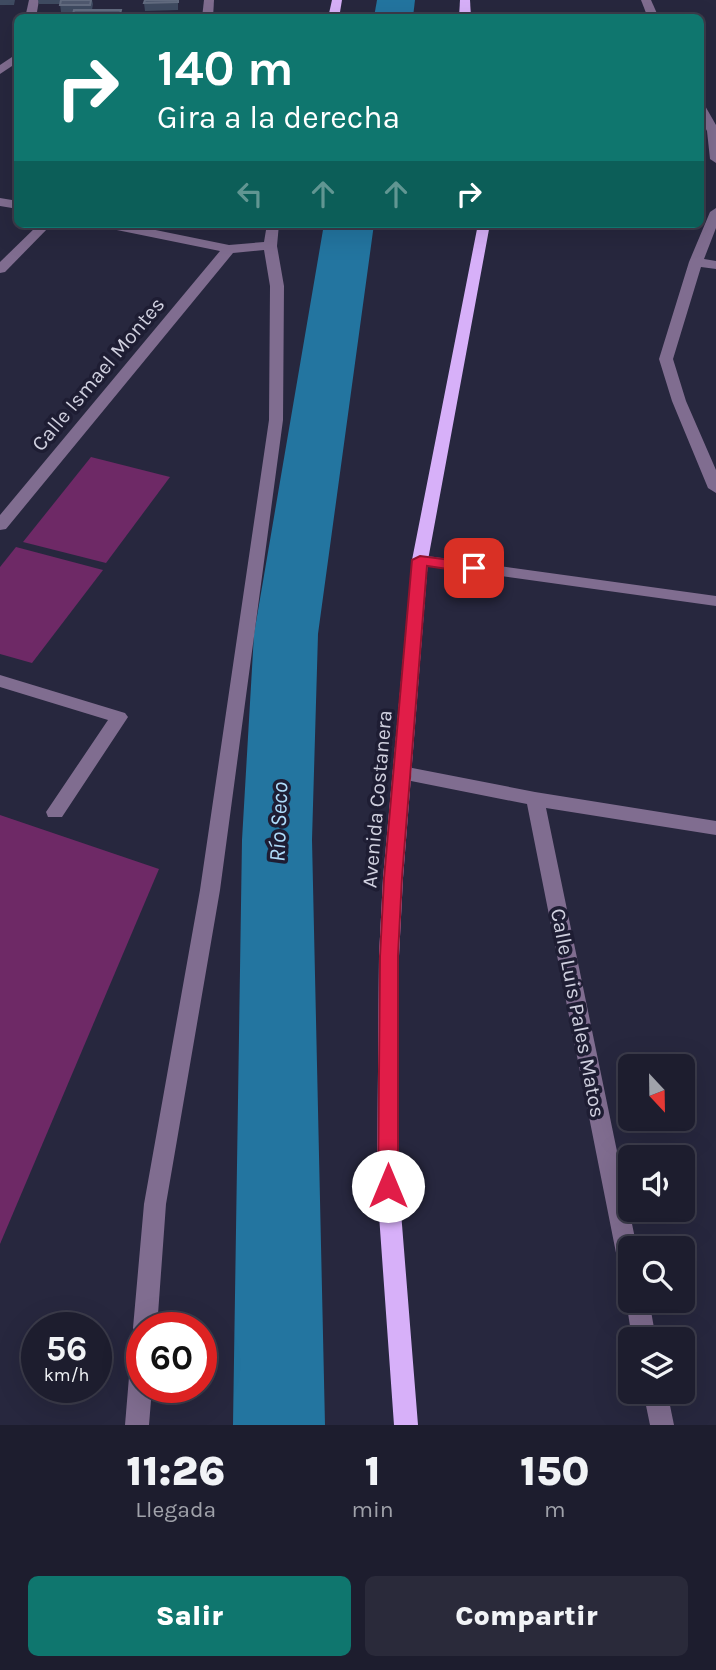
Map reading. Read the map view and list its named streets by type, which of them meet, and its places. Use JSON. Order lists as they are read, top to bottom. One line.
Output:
{"streets":{"main road":["Avenida Costanera"],"street":["Calle Ismael Montes","Calle Luis Pales Matos"]},"water":["Río Seco"],"north":"bottom","page":{"turn":["140 m","Gira a la derecha"],"speed":"56 km/h","limit":"60","eta":["11:26","Llegada","1","min","150","m"],"buttons":["Salir","Compartir"]}}
